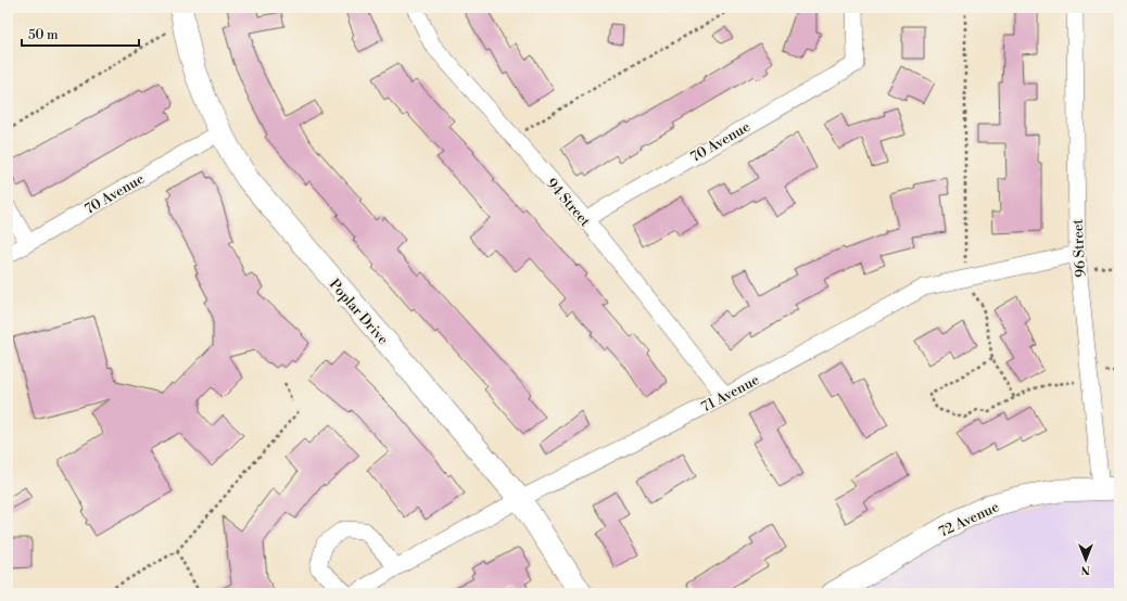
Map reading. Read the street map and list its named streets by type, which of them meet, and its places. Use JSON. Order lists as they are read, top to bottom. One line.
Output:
{"streets":{"street":["70 Avenue","94 Street","96 Street","Poplar Drive","71 Avenue","72 Avenue"]},"crossings":[["70 Avenue","94 Street"],["70 Avenue","Poplar Drive"],["94 Street","71 Avenue"],["96 Street","71 Avenue"],["96 Street","72 Avenue"],["Poplar Drive","71 Avenue"]],"scale_bar":"50 m","north":"bottom"}
